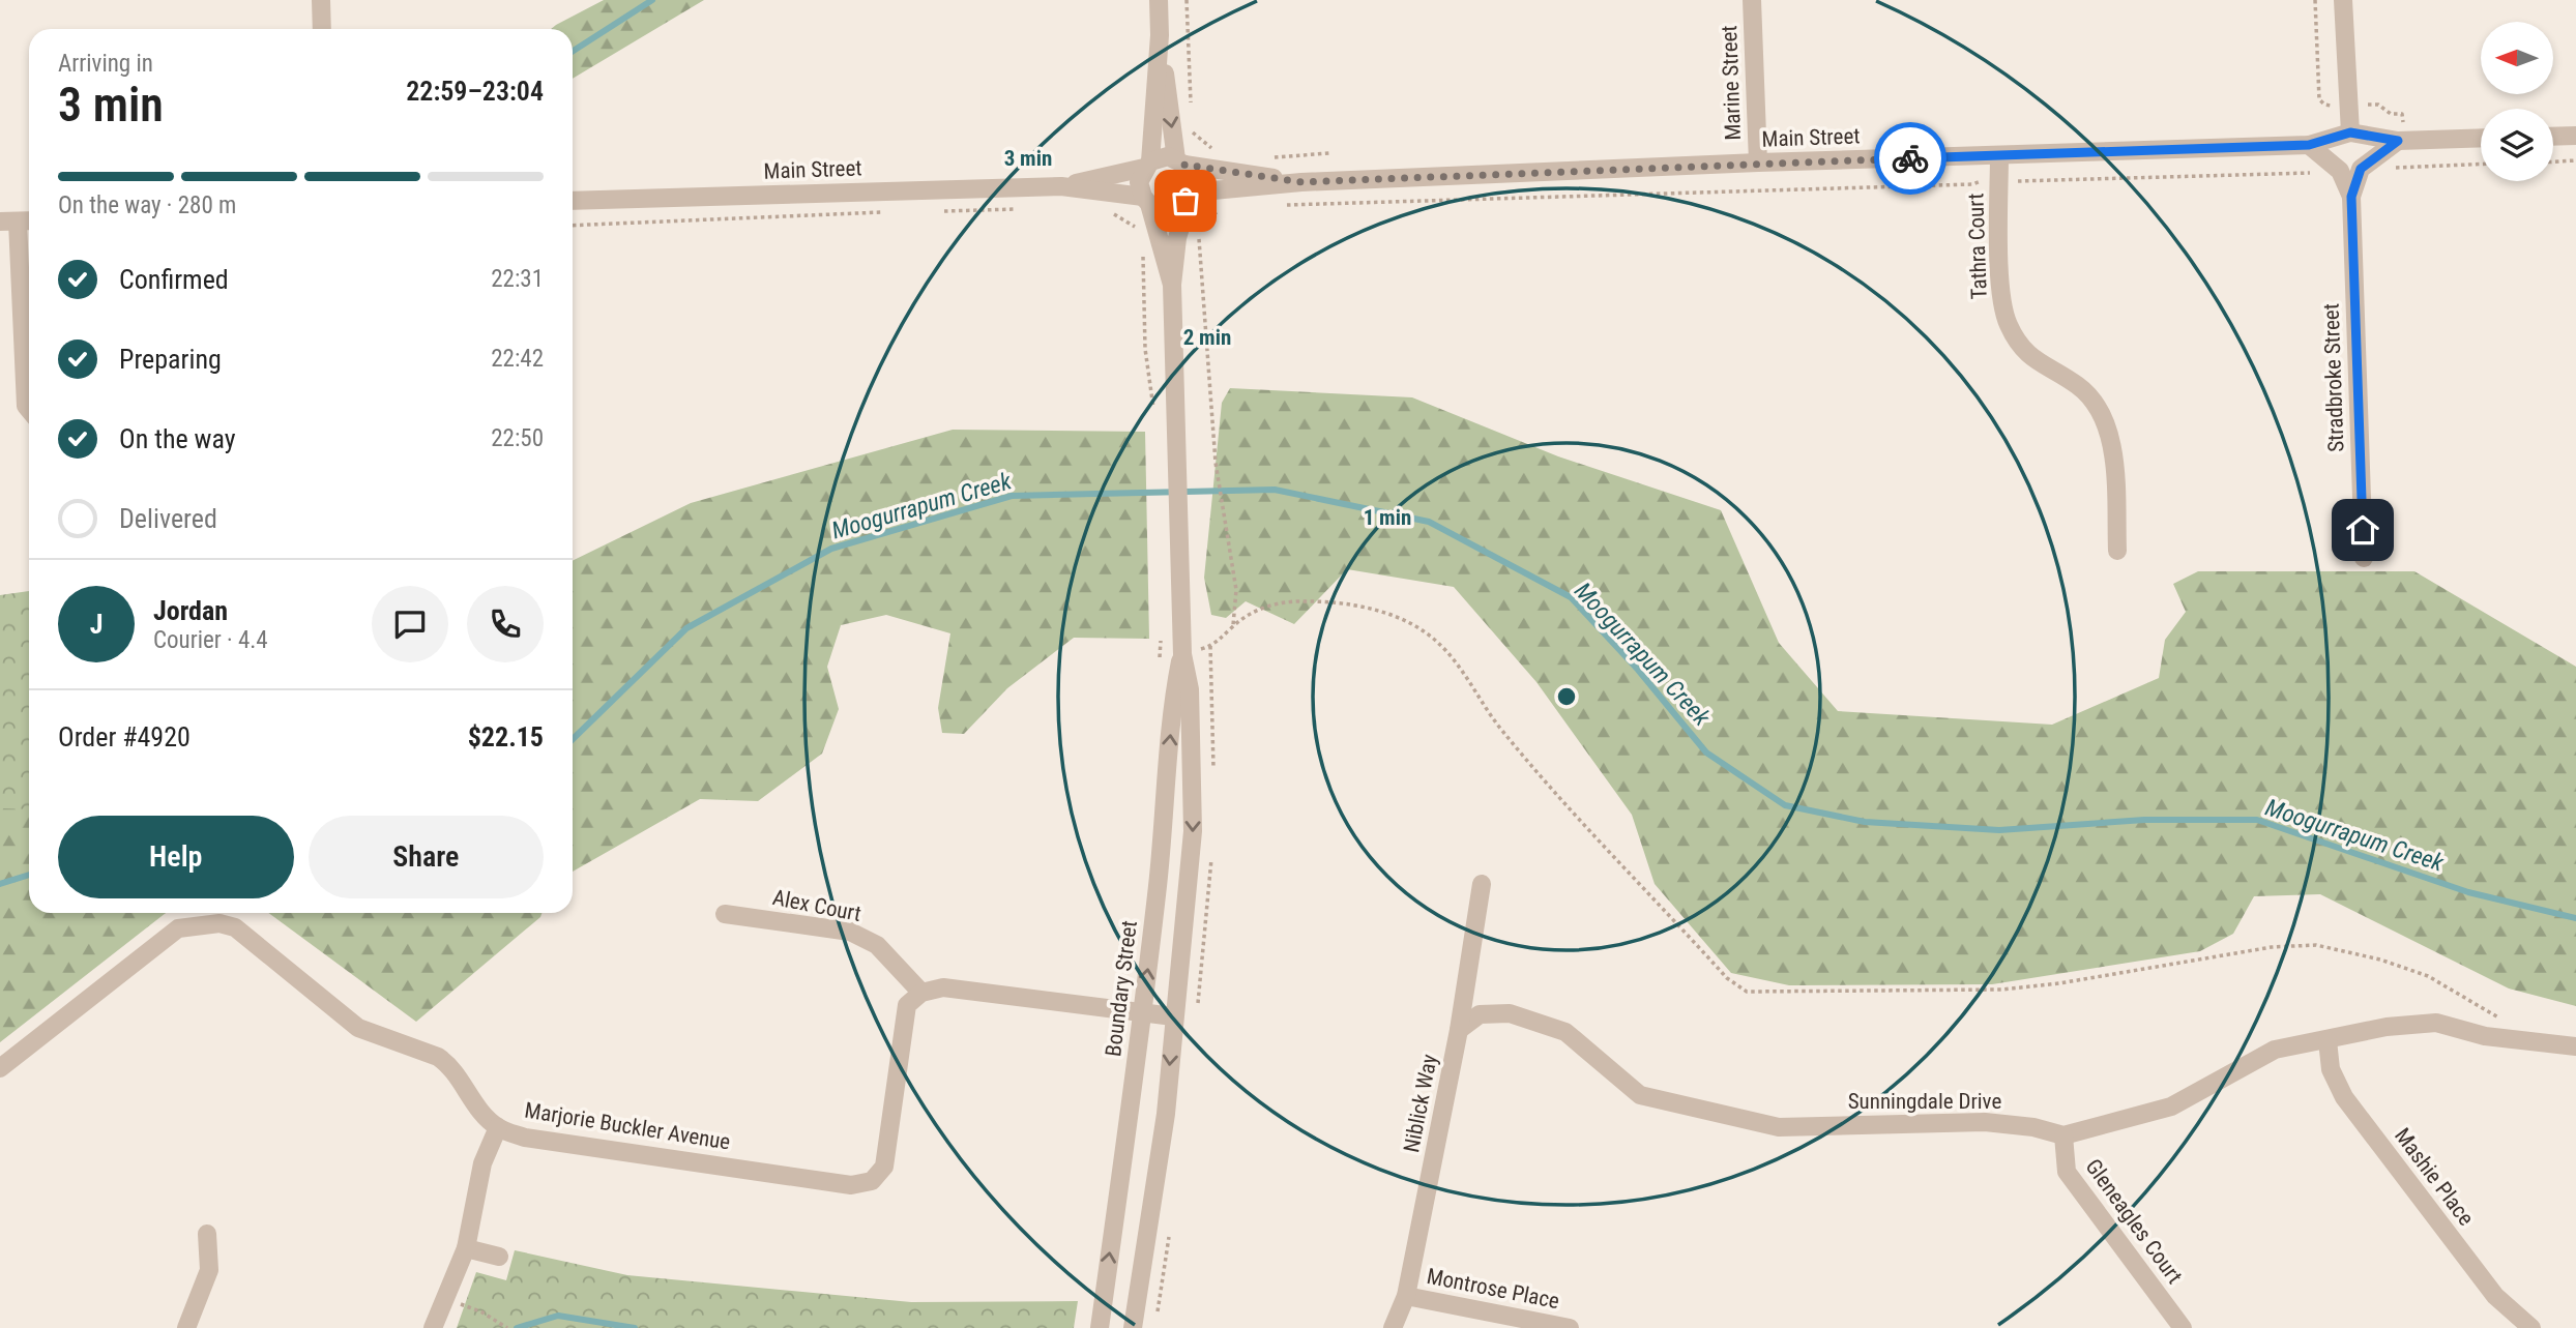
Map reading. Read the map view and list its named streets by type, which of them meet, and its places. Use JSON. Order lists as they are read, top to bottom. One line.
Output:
{"streets":{"street":["Marine Street","Main Street","Tathra Court","Stradbroke Street","Alex Court","Boundary Street","Sunningdale Drive","Niblick Way","Marjorie Buckler Avenue","Mashie Place","Gleneagles Court","Montrose Place"]},"crossings":[["Marine Street","Main Street"],["Main Street","Tathra Court"],["Main Street","Stradbroke Street"],["Main Street","Boundary Street"],["Alex Court","Marjorie Buckler Avenue"],["Sunningdale Drive","Niblick Way"],["Sunningdale Drive","Gleneagles Court"],["Niblick Way","Montrose Place"]],"water":["Moogurrapum Creek"],"north":"left","page":{"heading":["3 min","Arriving in","22:59–23:04"],"panel":["Jordan","Courier · 4.4","Order #4920","$22.15"],"bar":"On the way · 280 m","list":[["Confirmed","22:31"],["Preparing","22:42"],["On the way","22:50"],"Delivered"],"round":"J","buttons":["Help","Share"]},"rings":["3 min","2 min","1 min"]}
